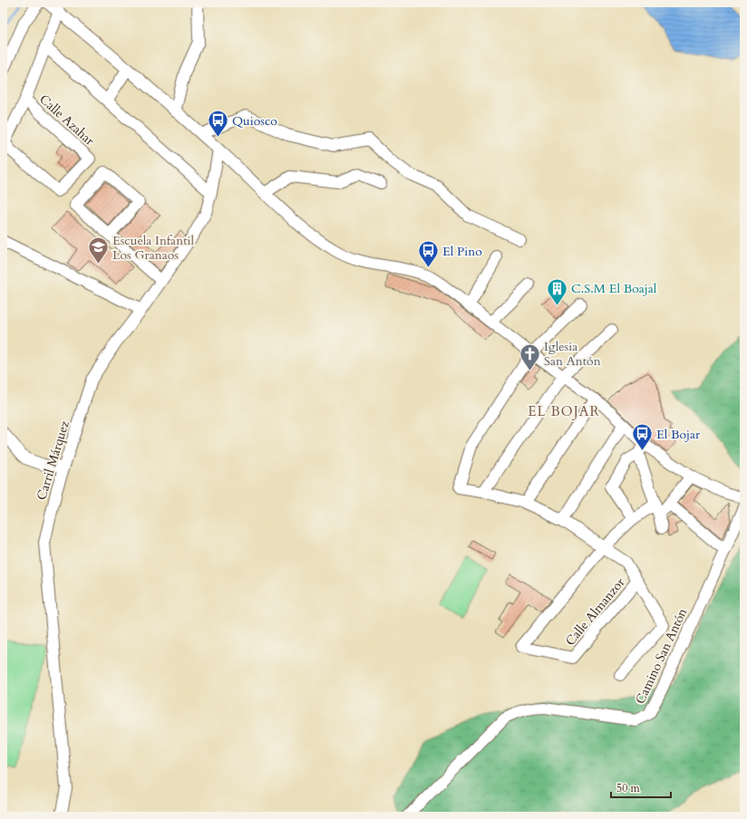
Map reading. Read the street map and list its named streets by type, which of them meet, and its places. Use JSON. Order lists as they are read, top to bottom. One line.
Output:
{"streets":{"street":["Calle Azahar","Carril Márquez","Calle Almanzor","Camino San Antón"]},"districts":["EL BOJAR"],"places":{"bus stop":["Quiosco","El Pino","El Bojar"],"school or university":["Escuela Infantil Los Granaos"],"building":["C.S.M El Boajal"],"church":["Iglesia San Antón"]},"scale_bar":"50 m"}
